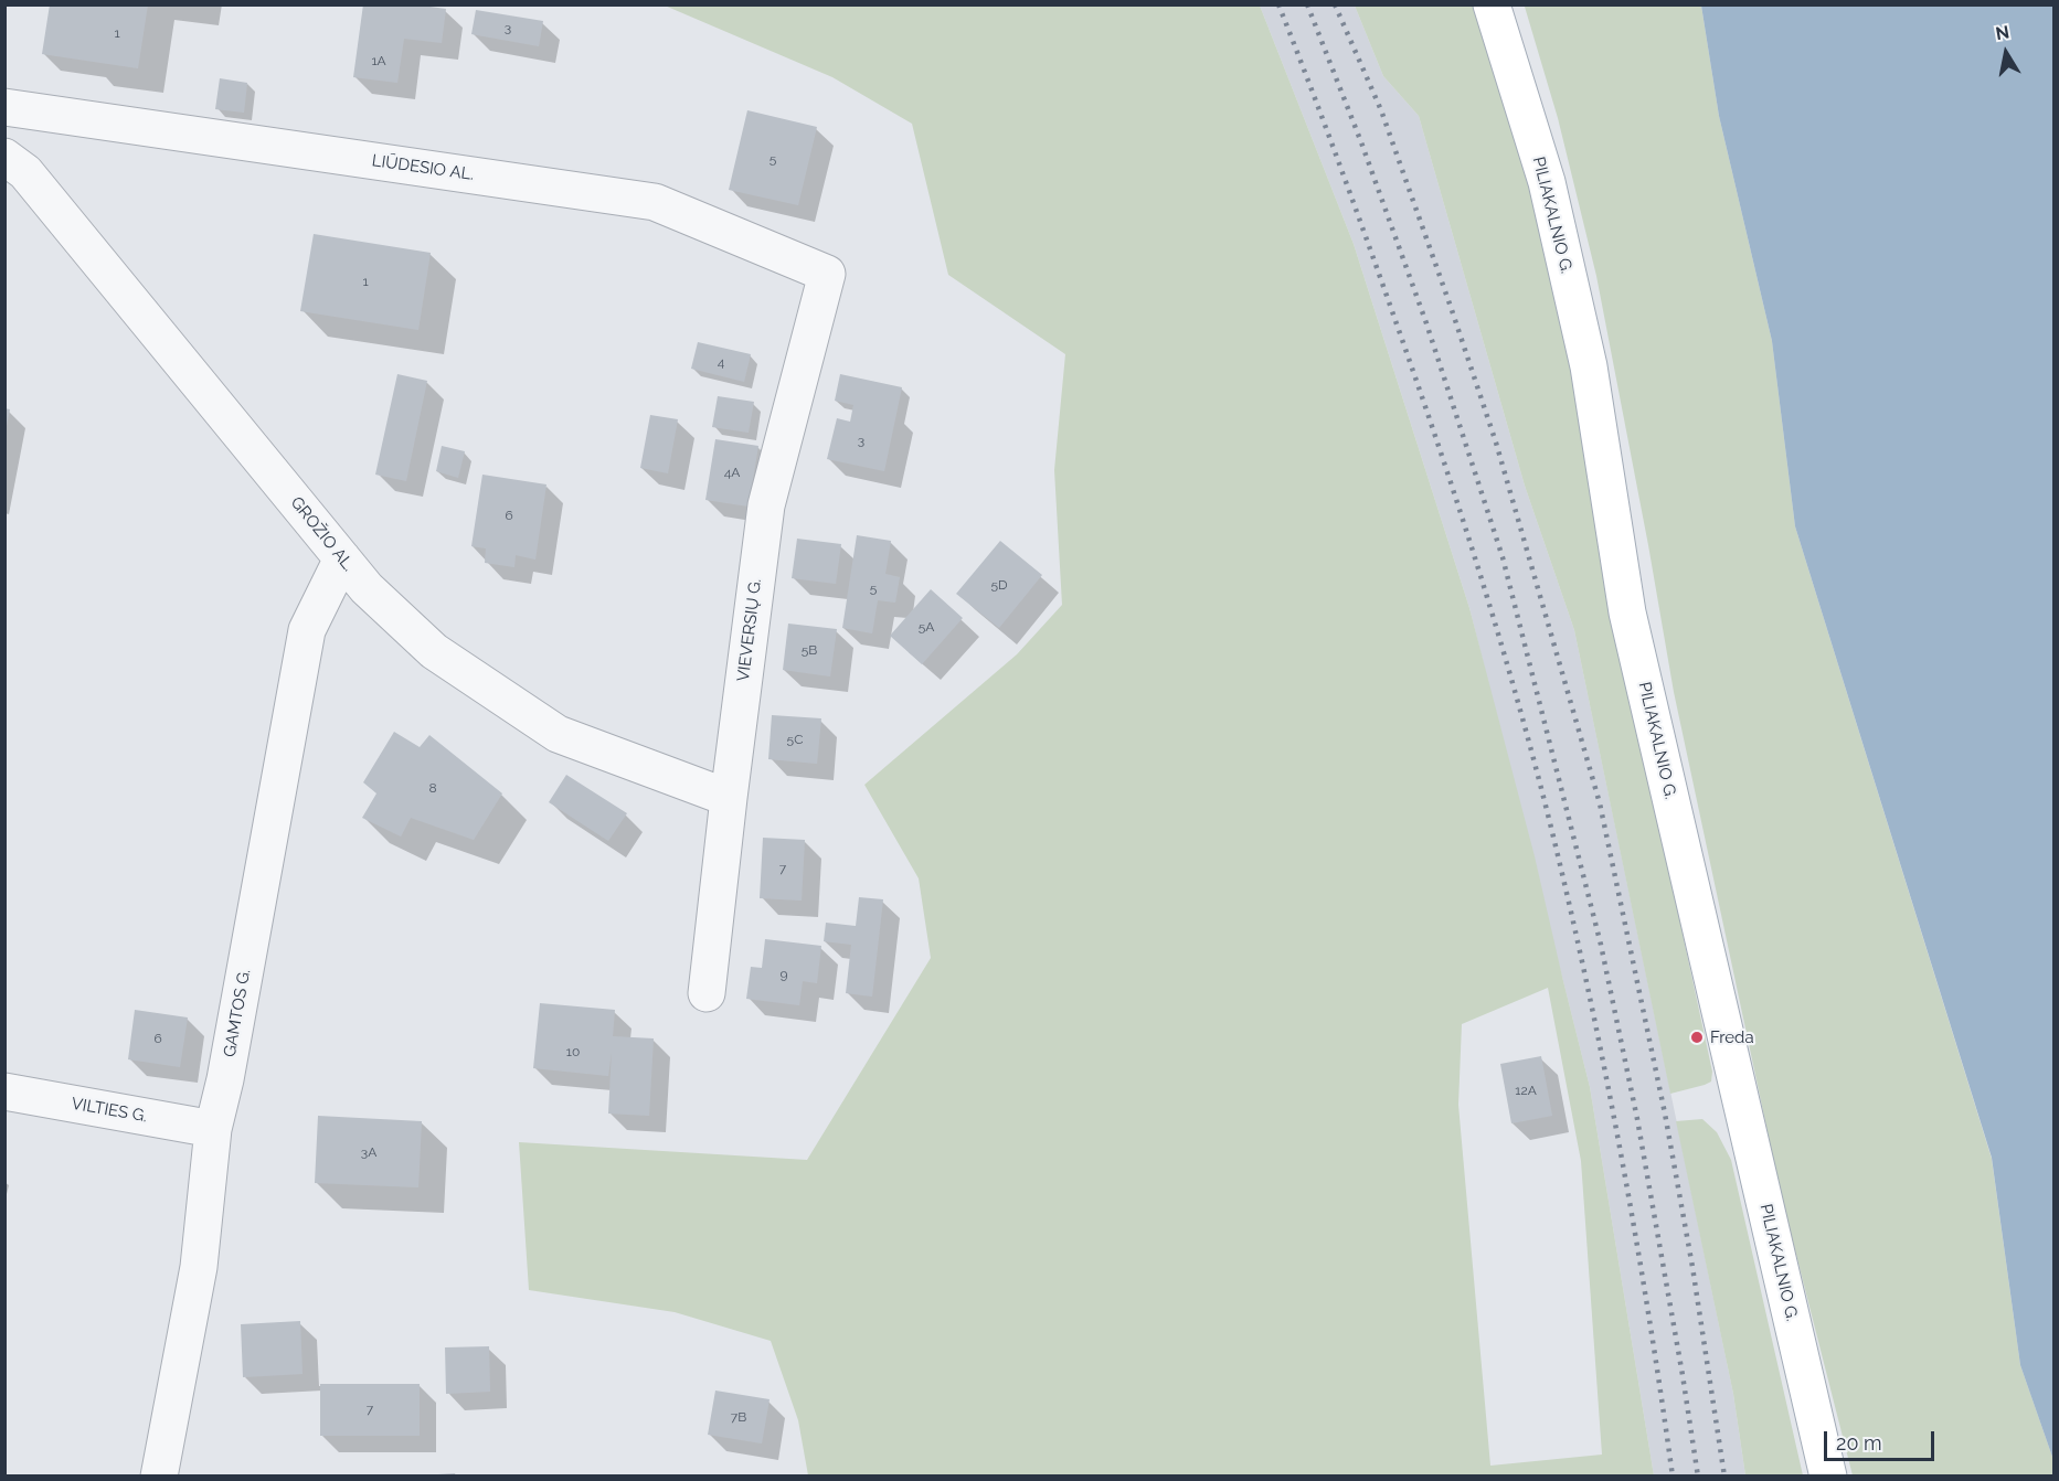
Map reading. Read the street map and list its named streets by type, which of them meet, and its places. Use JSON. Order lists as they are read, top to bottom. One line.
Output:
{"streets":{"main road":["PILIAKALNIO G."],"street":["LIŪDESIO AL.","GROŽIO AL.","VIEVERSIŲ G.","GAMTOS G.","VILTIES G."]},"crossings":[["LIŪDESIO AL.","VIEVERSIŲ G."],["GROŽIO AL.","VIEVERSIŲ G."],["GROŽIO AL.","GAMTOS G."],["GAMTOS G.","VILTIES G."]],"places":["Freda"],"house_numbers":["3","1","1A","5","1","4","3","4A","6","5D","5","5A","5B","5C","8","7","9","6","10","12A","3A","7","7B"],"scale_bar":"20 m","north":"top"}
